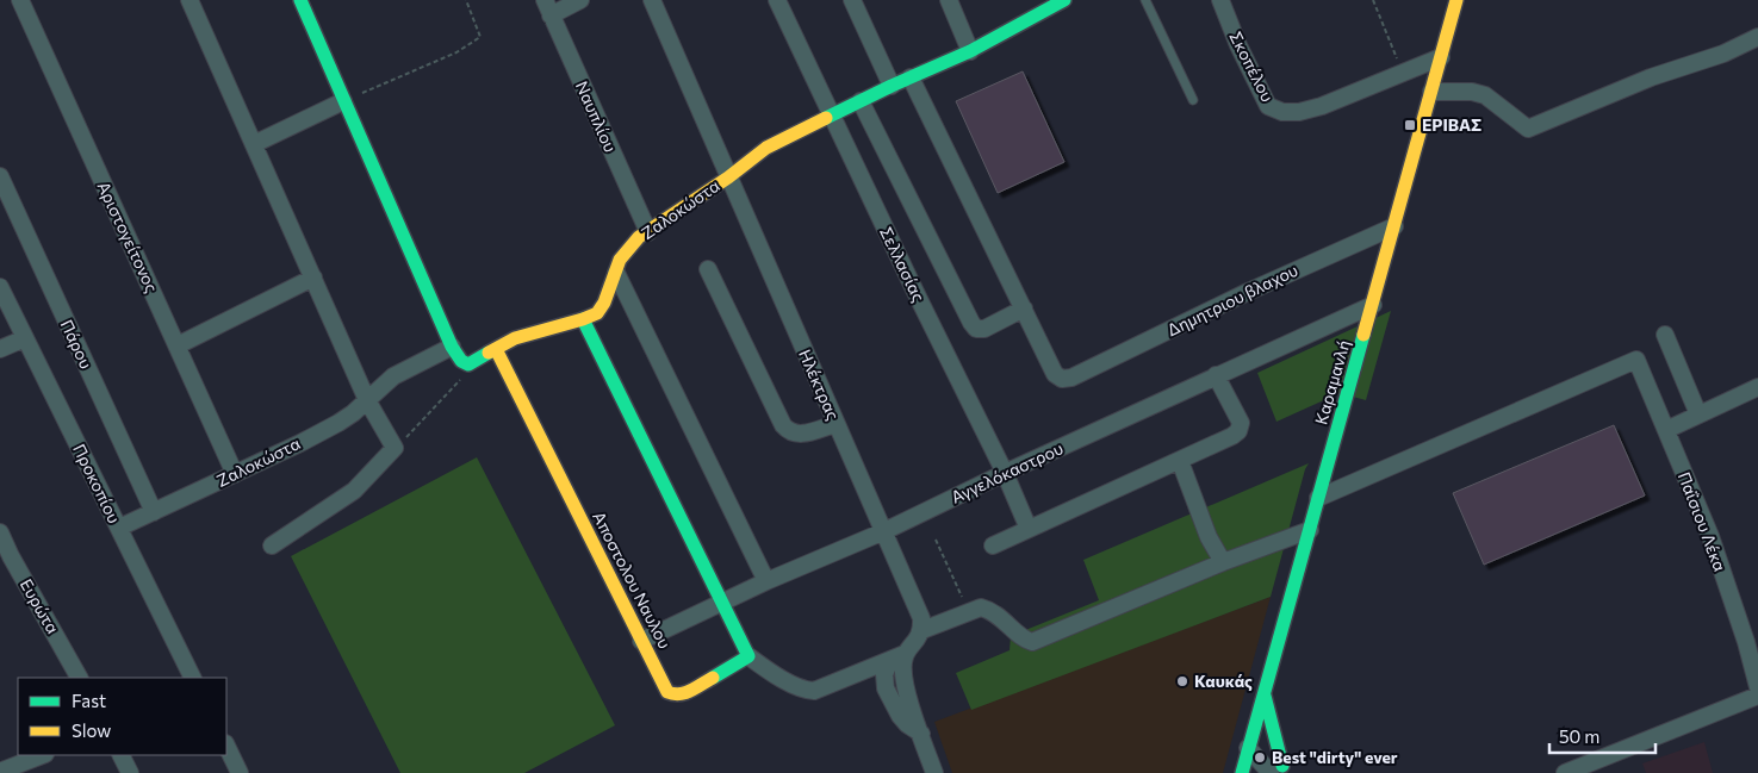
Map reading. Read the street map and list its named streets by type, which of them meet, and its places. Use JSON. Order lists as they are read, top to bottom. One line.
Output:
{"streets":{"street":["Σκοπέλου","Ναυπλίου","Ζαλοκώστα","Αριστογείτονος","Σελλασίας","Δημητριου βλαχου","Πάρου","Καραμανλή","Ηλέκτρας","Αγγελόκαστρου","Προκοπίου","Παΐσιου Λέκα","Αποστολου Ναυλου","Ευρώτα"]},"crossings":[["Ναυπλίου","Ζαλοκώστα"],["Ζαλοκώστα","Αριστογείτονος"],["Ζαλοκώστα","Σελλασίας"],["Ζαλοκώστα","Πάρου"],["Ζαλοκώστα","Ηλέκτρας"],["Ζαλοκώστα","Προκοπίου"],["Ζαλοκώστα","Αποστολου Ναυλου"],["Σελλασίας","Αγγελόκαστρου"],["Δημητριου βλαχου","Καραμανλή"],["Καραμανλή","Αγγελόκαστρου"],["Καραμανλή","Παΐσιου Λέκα"],["Ηλέκτρας","Αγγελόκαστρου"],["Αγγελόκαστρου","Αποστολου Ναυλου"]],"places":{"transit":["ΕΡΙΒΑΣ"],"other":["Καυκάς","Best \"dirty\" ever"]},"legend":["Fast","Slow"],"scale_bar":"50 m"}
